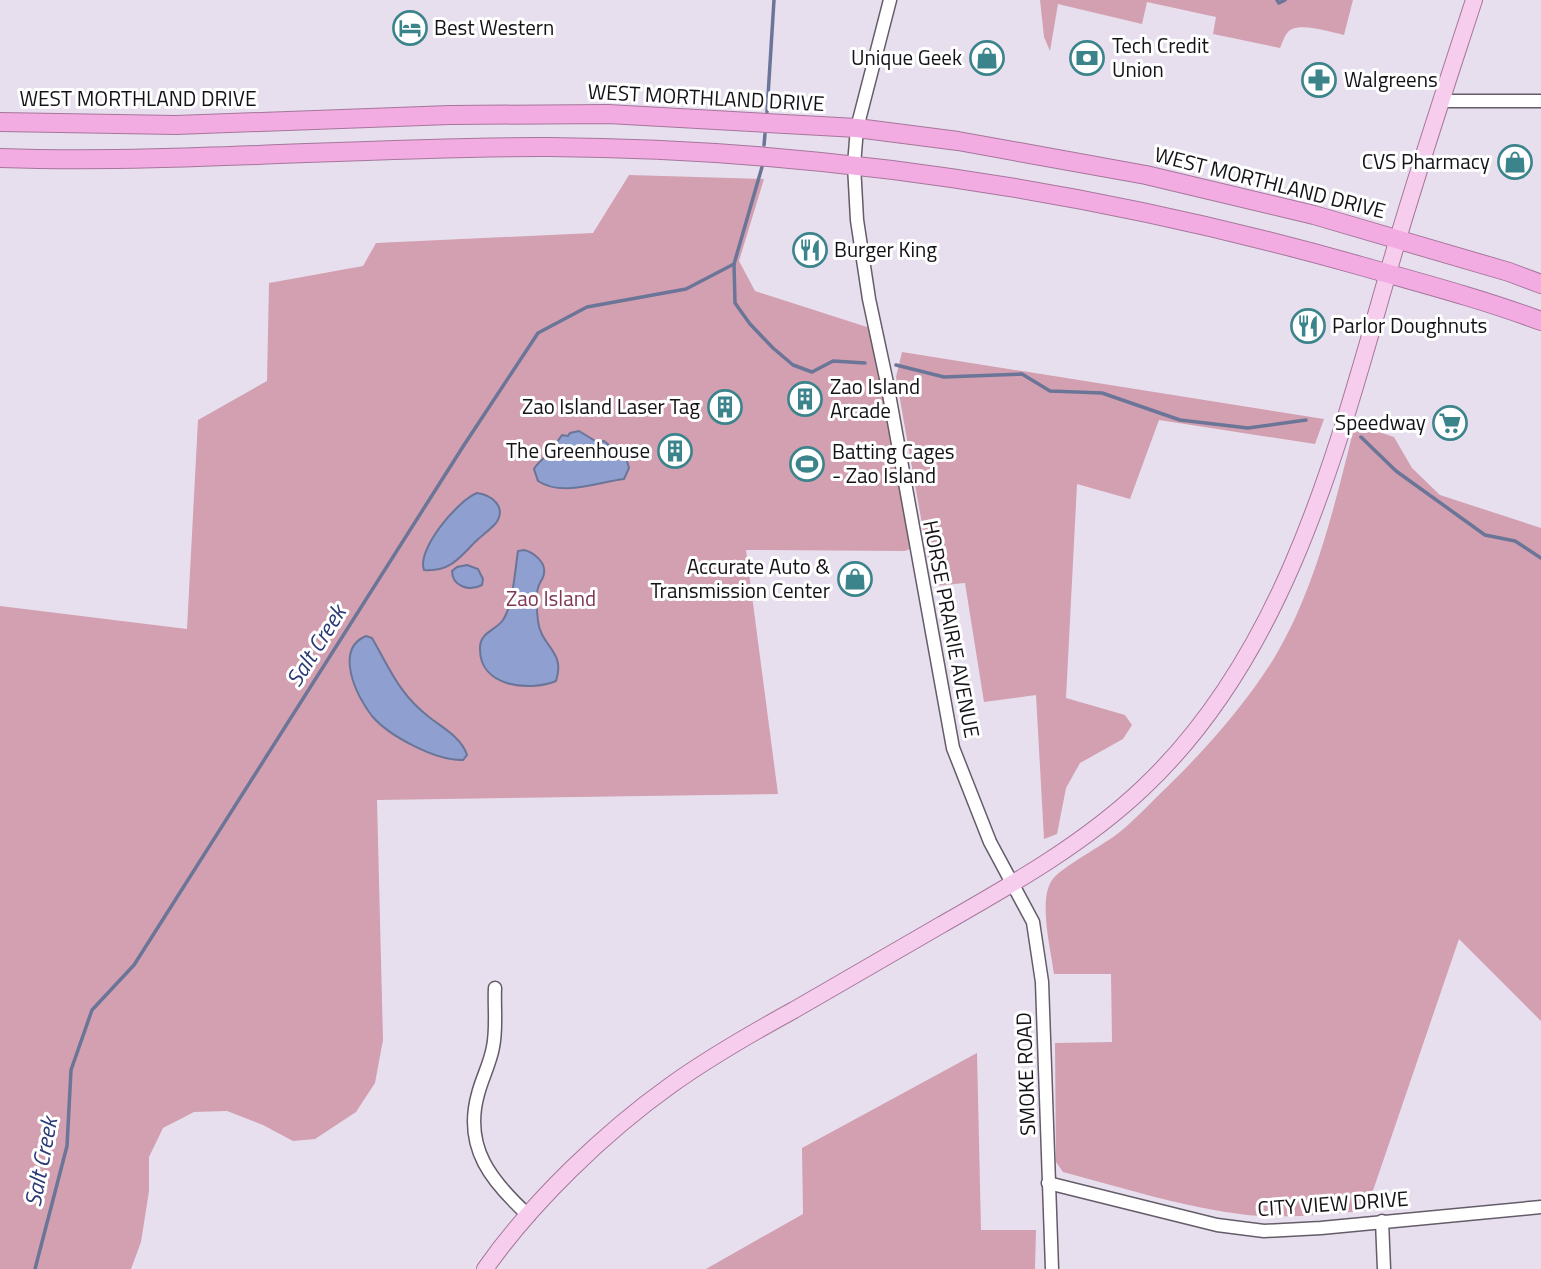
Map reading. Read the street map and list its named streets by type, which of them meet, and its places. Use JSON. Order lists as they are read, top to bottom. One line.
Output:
{"streets":{"highway":["WEST MORTHLAND DRIVE"],"street":["HORSE PRAIRIE AVENUE","SMOKE ROAD","CITY VIEW DRIVE"]},"crossings":[["WEST MORTHLAND DRIVE","HORSE PRAIRIE AVENUE"],["HORSE PRAIRIE AVENUE","SMOKE ROAD"],["SMOKE ROAD","CITY VIEW DRIVE"]],"water":["Salt Creek"],"parks":["Zao Island"],"places":{"hotel":["Best Western"],"shop":["Unique Geek","CVS Pharmacy","Accurate Auto & Transmission Center"],"bank":["Tech Credit Union"],"pharmacy":["Walgreens"],"restaurant":["Burger King","Parlor Doughnuts"],"building":["Zao Island Arcade","Zao Island Laser Tag","The Greenhouse"],"supermarket":["Speedway"],"sports":["Batting Cages - Zao Island"]}}
